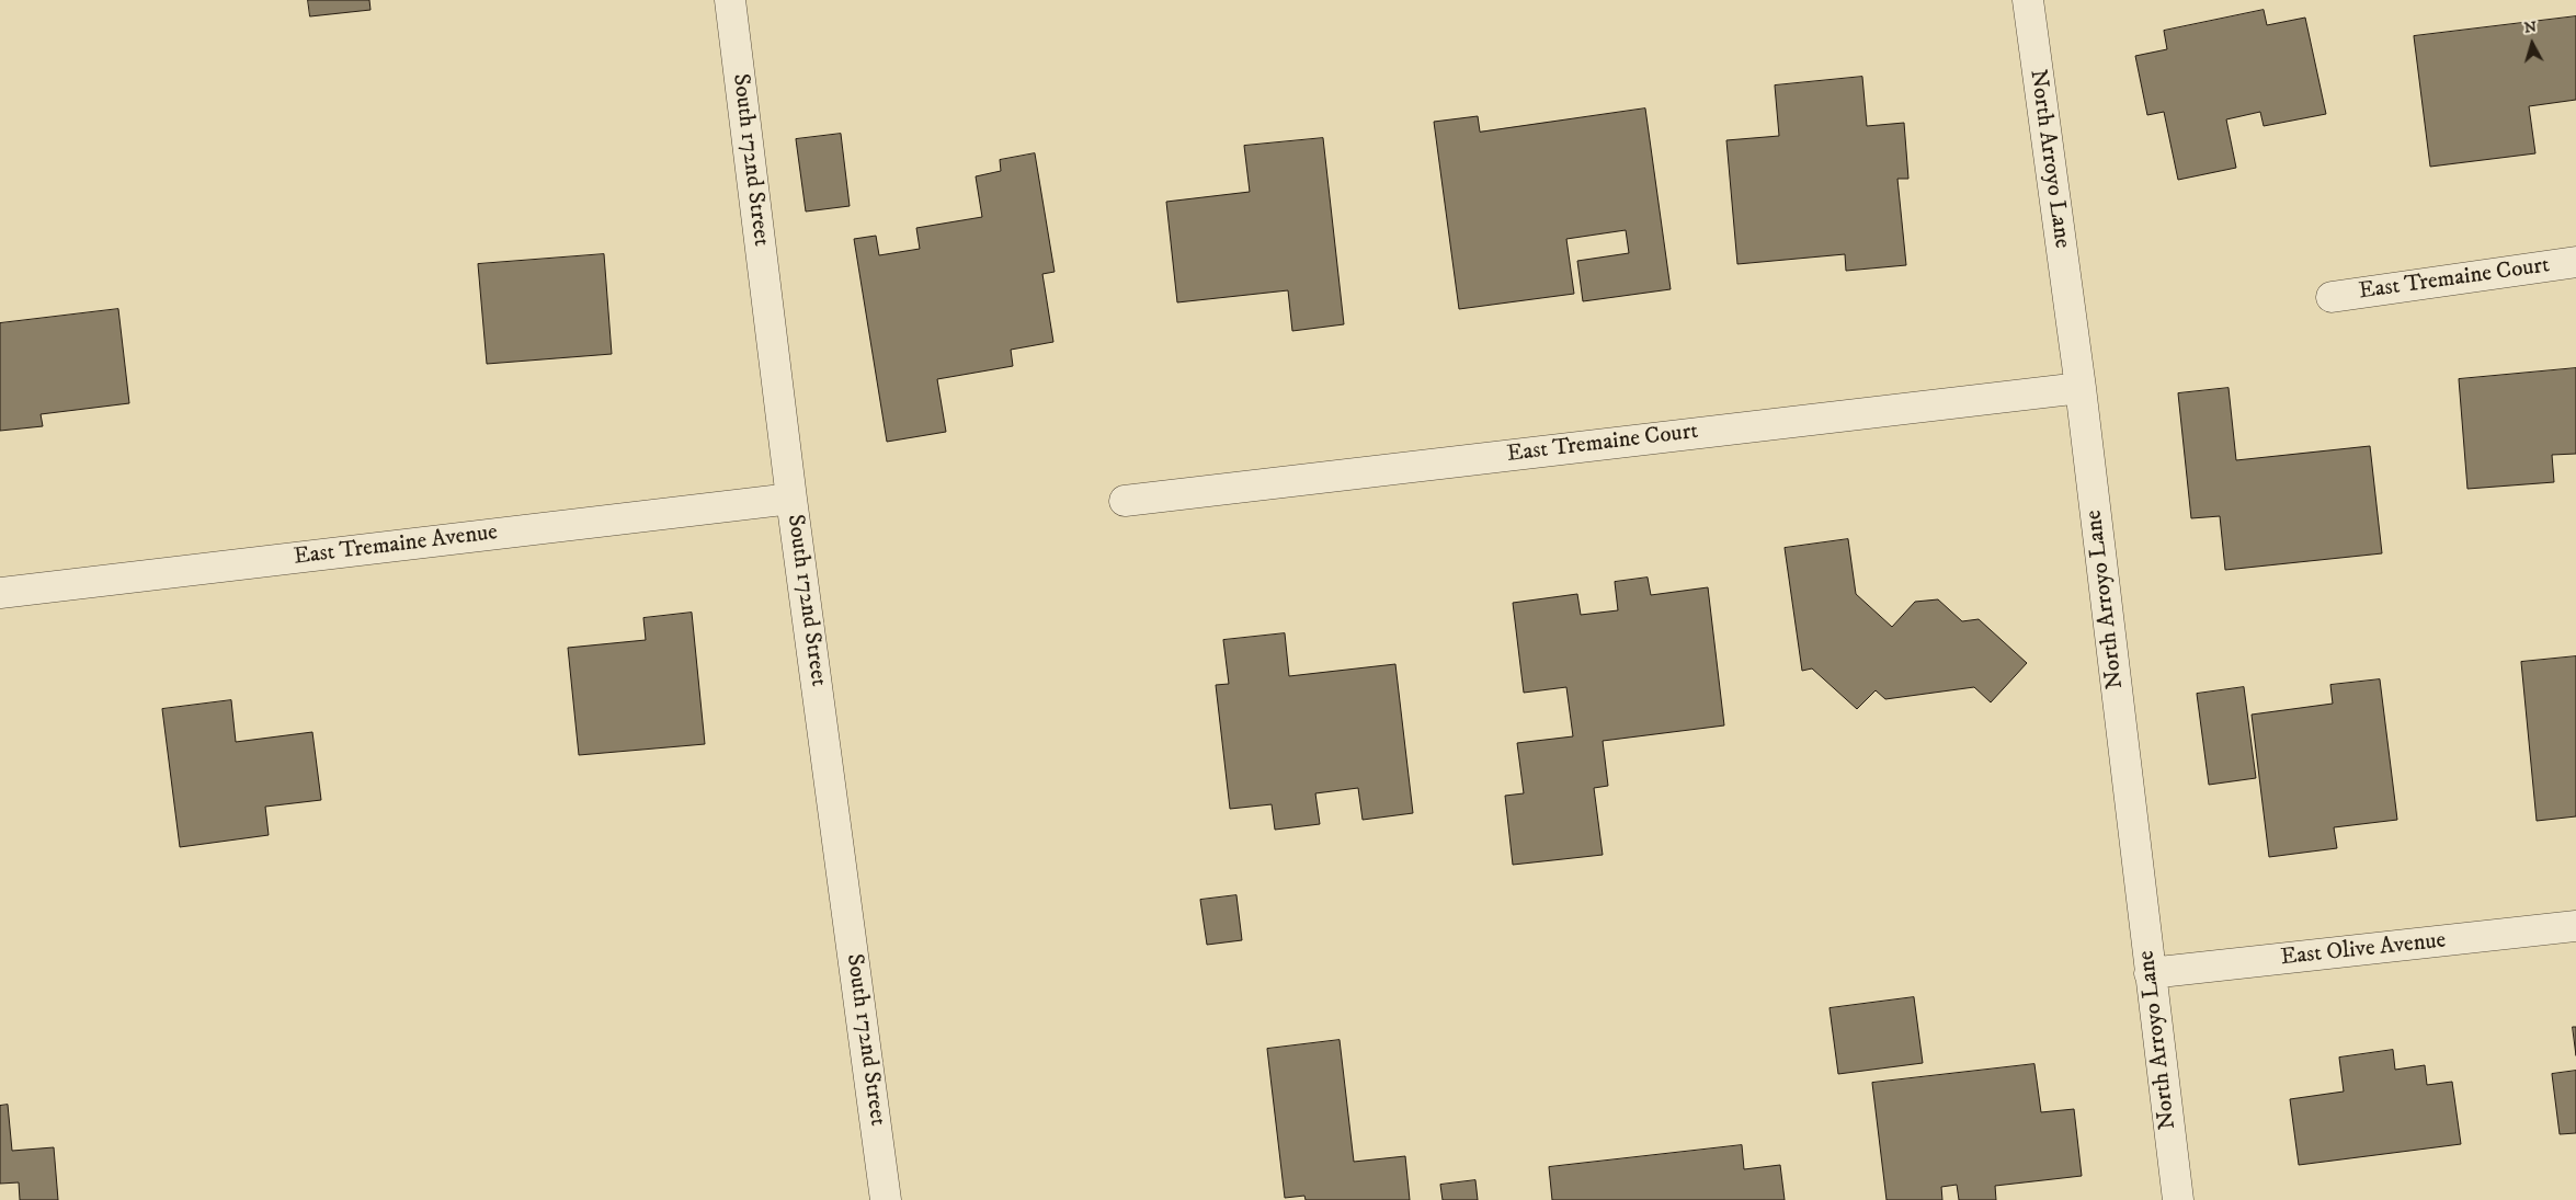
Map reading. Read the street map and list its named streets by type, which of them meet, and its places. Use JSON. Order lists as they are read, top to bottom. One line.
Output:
{"streets":{"street":["North Arroyo Lane","South 172nd Street","East Tremaine Court","East Tremaine Avenue","East Olive Avenue"]},"crossings":[["North Arroyo Lane","East Tremaine Court"],["North Arroyo Lane","East Olive Avenue"],["South 172nd Street","East Tremaine Avenue"]],"north":"top"}
